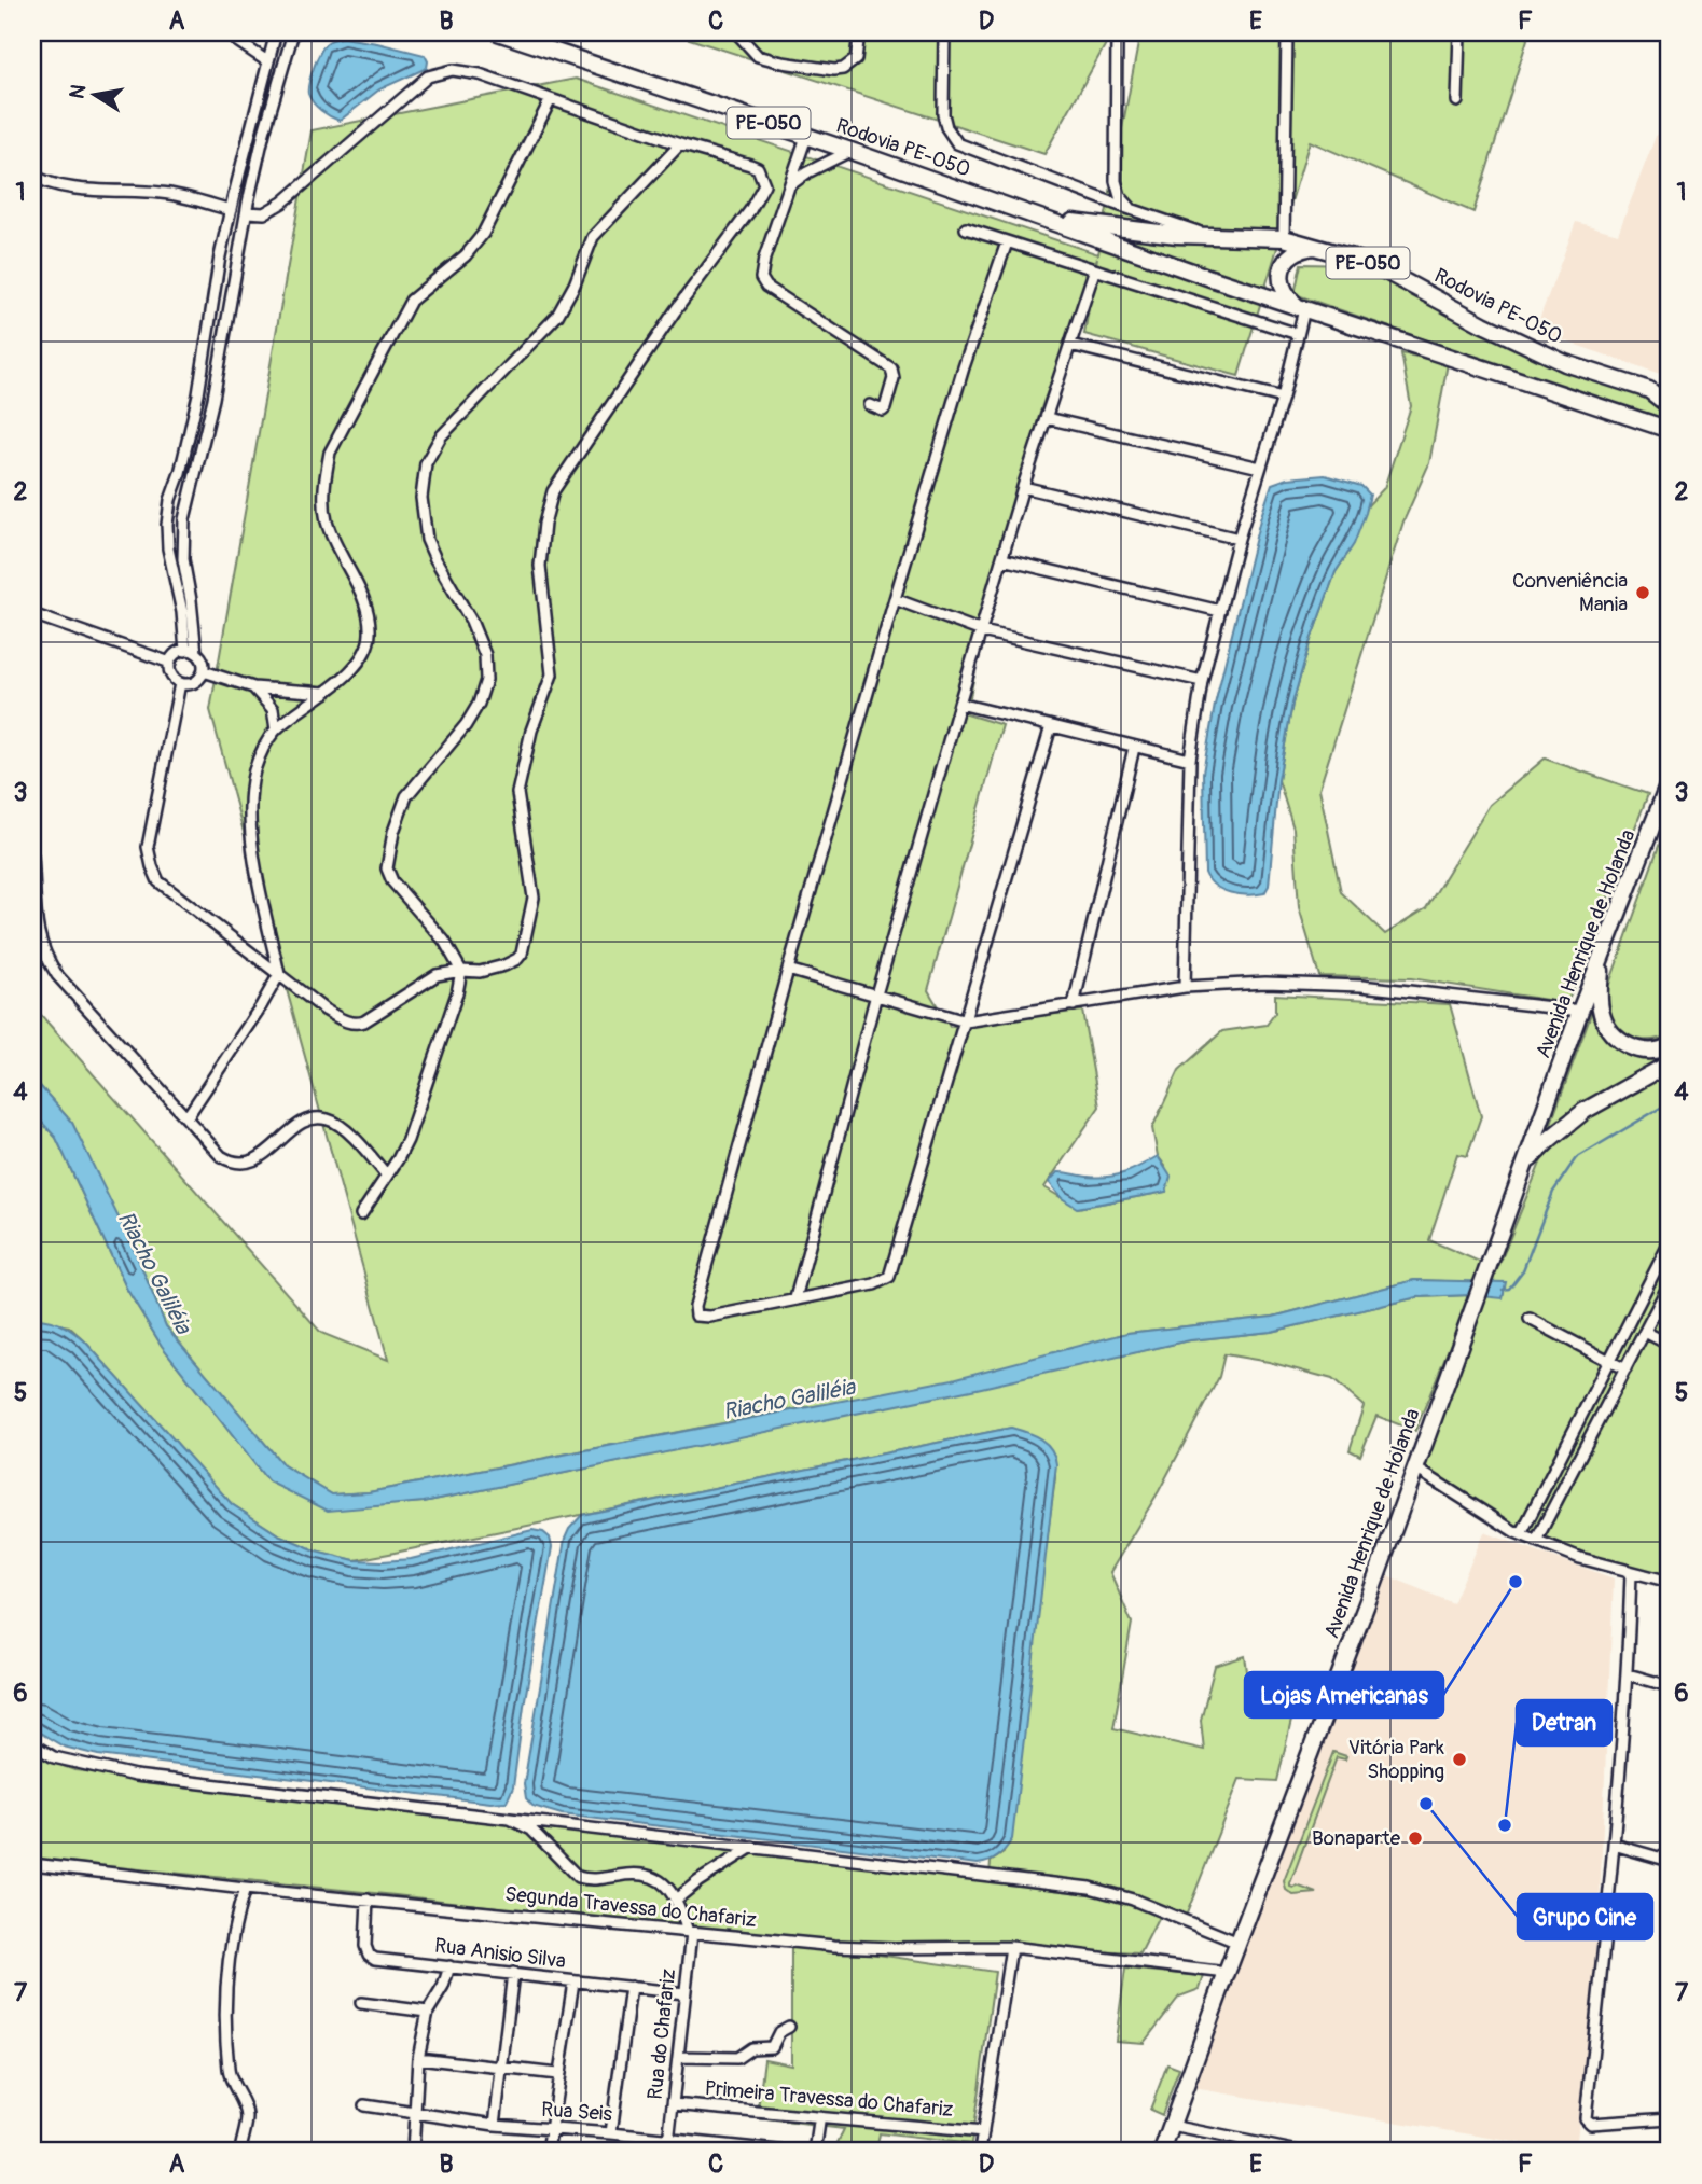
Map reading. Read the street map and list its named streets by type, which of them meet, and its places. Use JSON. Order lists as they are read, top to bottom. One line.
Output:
{"streets":{"main road":["PE-050","Rodovia PE-050","Avenida Henrique de Holanda"],"street":["Segunda Travessa do Chafariz","Rua Anisio Silva","Rua do Chafariz","Primeira Travessa do Chafariz","Rua Seis"]},"crossings":[["Avenida Henrique de Holanda","Segunda Travessa do Chafariz"],["Segunda Travessa do Chafariz","Rua Anisio Silva"],["Segunda Travessa do Chafariz","Rua do Chafariz"],["Rua Anisio Silva","Rua do Chafariz"],["Rua do Chafariz","Primeira Travessa do Chafariz"],["Rua do Chafariz","Rua Seis"]],"water":["Riacho Galiléia"],"places":["Conveniência Mania","Lojas Americanas","Vitória Park Shopping","Grupo Cine","Detran","Bonaparte"],"north":"left","grid":{"columns":["A","B","C","D","E","F"],"rows":["1","2","3","4","5","6","7"]}}
